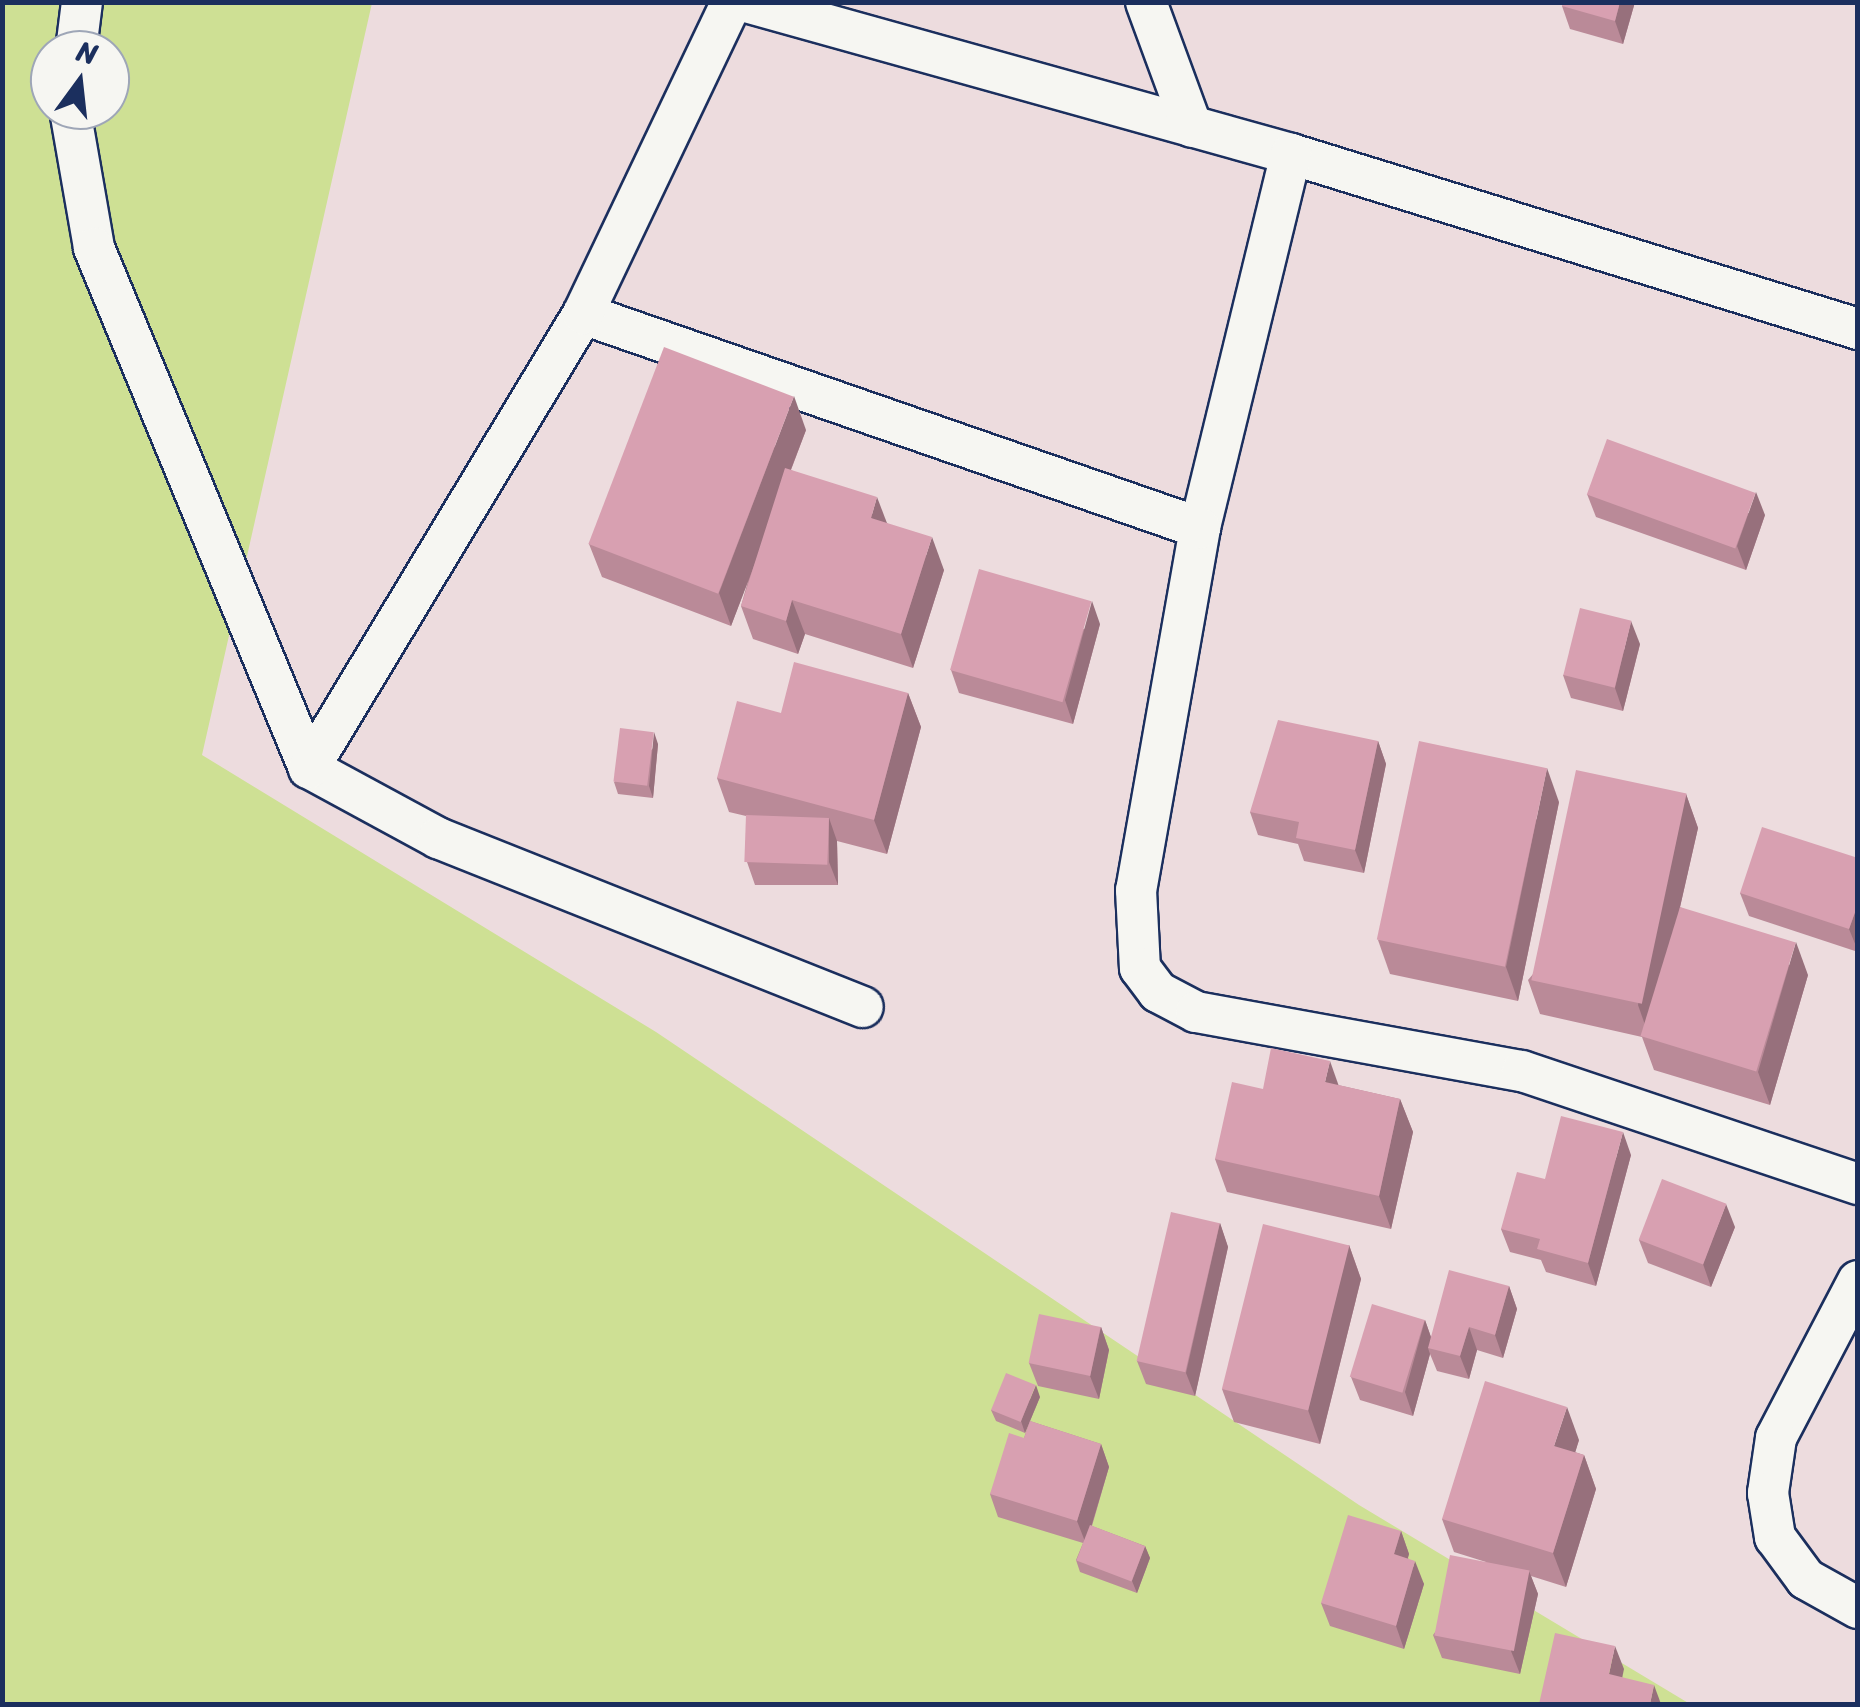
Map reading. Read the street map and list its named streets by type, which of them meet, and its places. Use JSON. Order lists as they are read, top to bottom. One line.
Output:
{"north":"top"}
